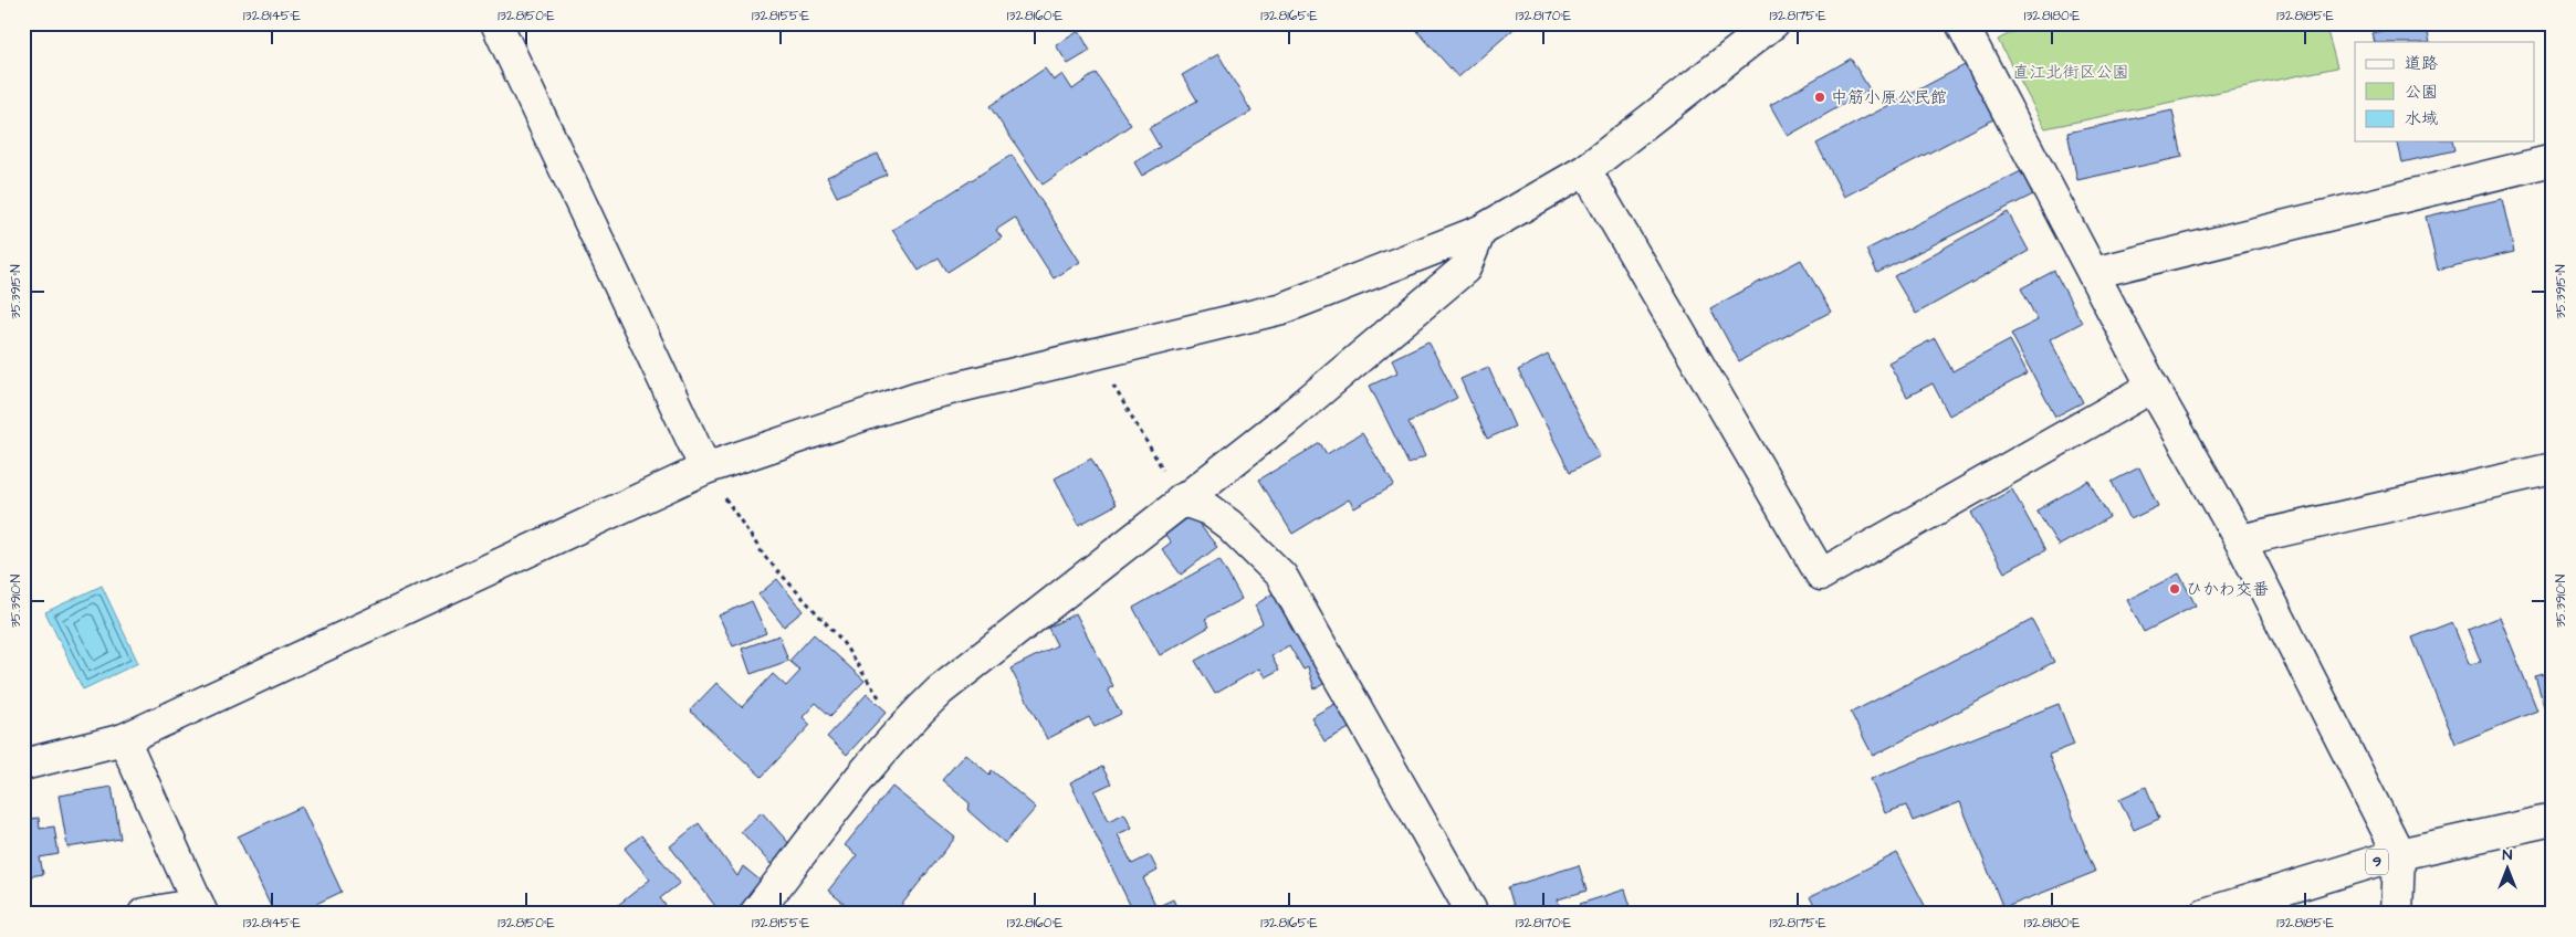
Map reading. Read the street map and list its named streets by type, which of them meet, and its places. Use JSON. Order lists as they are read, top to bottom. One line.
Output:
{"streets":{"main road":["9"]},"parks":["直江北街区公園"],"places":["中筋小原公民館","ひかわ交番"],"legend":["道路","公園","水域"],"north":"top","coordinates":["132.8145°E","132.8150°E","132.8155°E","132.8160°E","132.8165°E","132.8170°E","132.8175°E","132.8180°E","132.8185°E","35.3915°N","35.3910°N"]}
